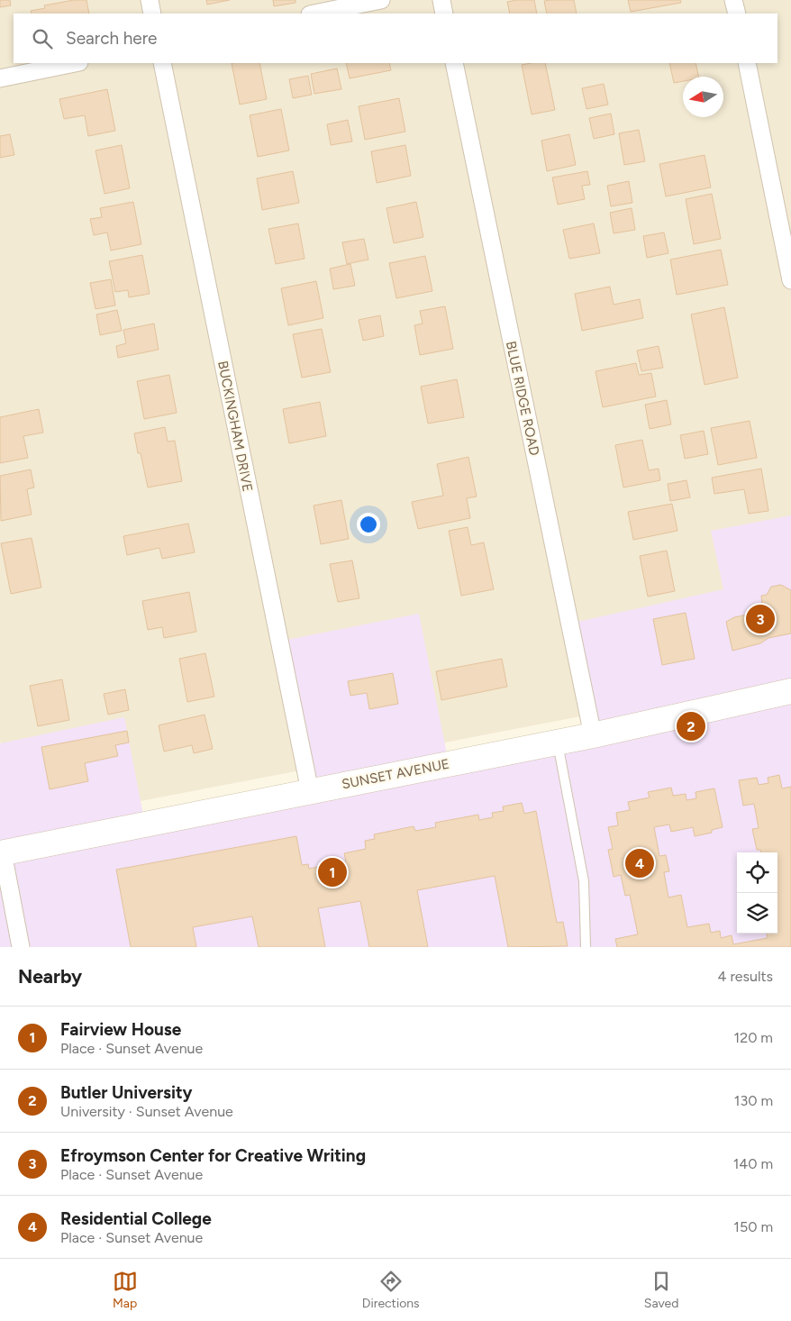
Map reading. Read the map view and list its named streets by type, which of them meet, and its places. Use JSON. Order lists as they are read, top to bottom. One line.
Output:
{"streets":{"street":["BLUE RIDGE ROAD","BUCKINGHAM DRIVE","SUNSET AVENUE"]},"crossings":[["BLUE RIDGE ROAD","SUNSET AVENUE"],["BUCKINGHAM DRIVE","SUNSET AVENUE"]],"north":"left","page":{"search":"Search here","pins":["3","2","4","1"],"heading":["Nearby","4 results"],"list":[{"mark":"1","name":"Fairview House","note":"Place · Sunset Avenue","value":"120 m"},{"mark":"2","name":"Butler University","note":"University · Sunset Avenue","value":"130 m"},{"mark":"3","name":"Efroymson Center for Creative Writing","note":"Place · Sunset Avenue","value":"140 m"},{"mark":"4","name":"Residential College","note":"Place · Sunset Avenue","value":"150 m"}],"nav":["Map","Directions","Saved"]}}
